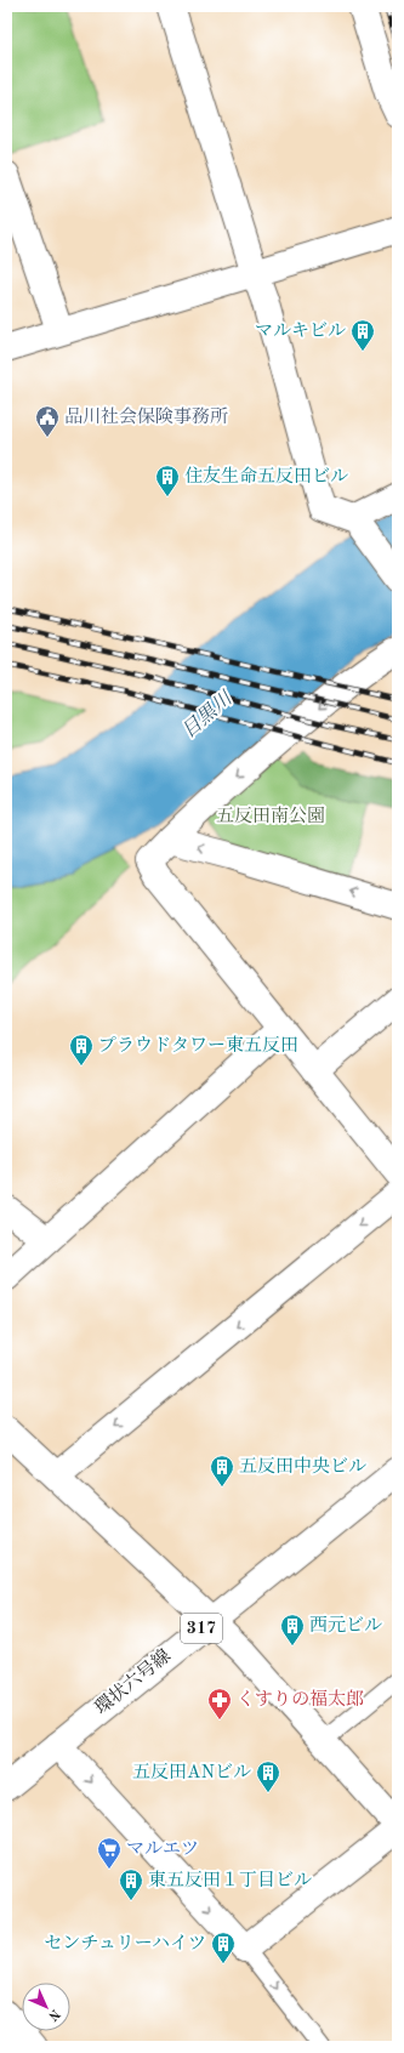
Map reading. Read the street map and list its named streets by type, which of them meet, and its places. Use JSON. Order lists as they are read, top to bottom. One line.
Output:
{"streets":{"street":["317","環状六号線"]},"water":["目黒川"],"parks":["五反田南公園"],"places":{"building":["マルキビル","住友生命五反田ビル","プラウドタワー東五反田","五反田中央ビル","西元ビル","五反田ANビル","東五反田１丁目ビル","センチュリーハイツ"],"public building":["品川社会保険事務所"],"pharmacy":["くすりの福太郎"],"supermarket":["マルエツ"]},"north":"bottom right"}
